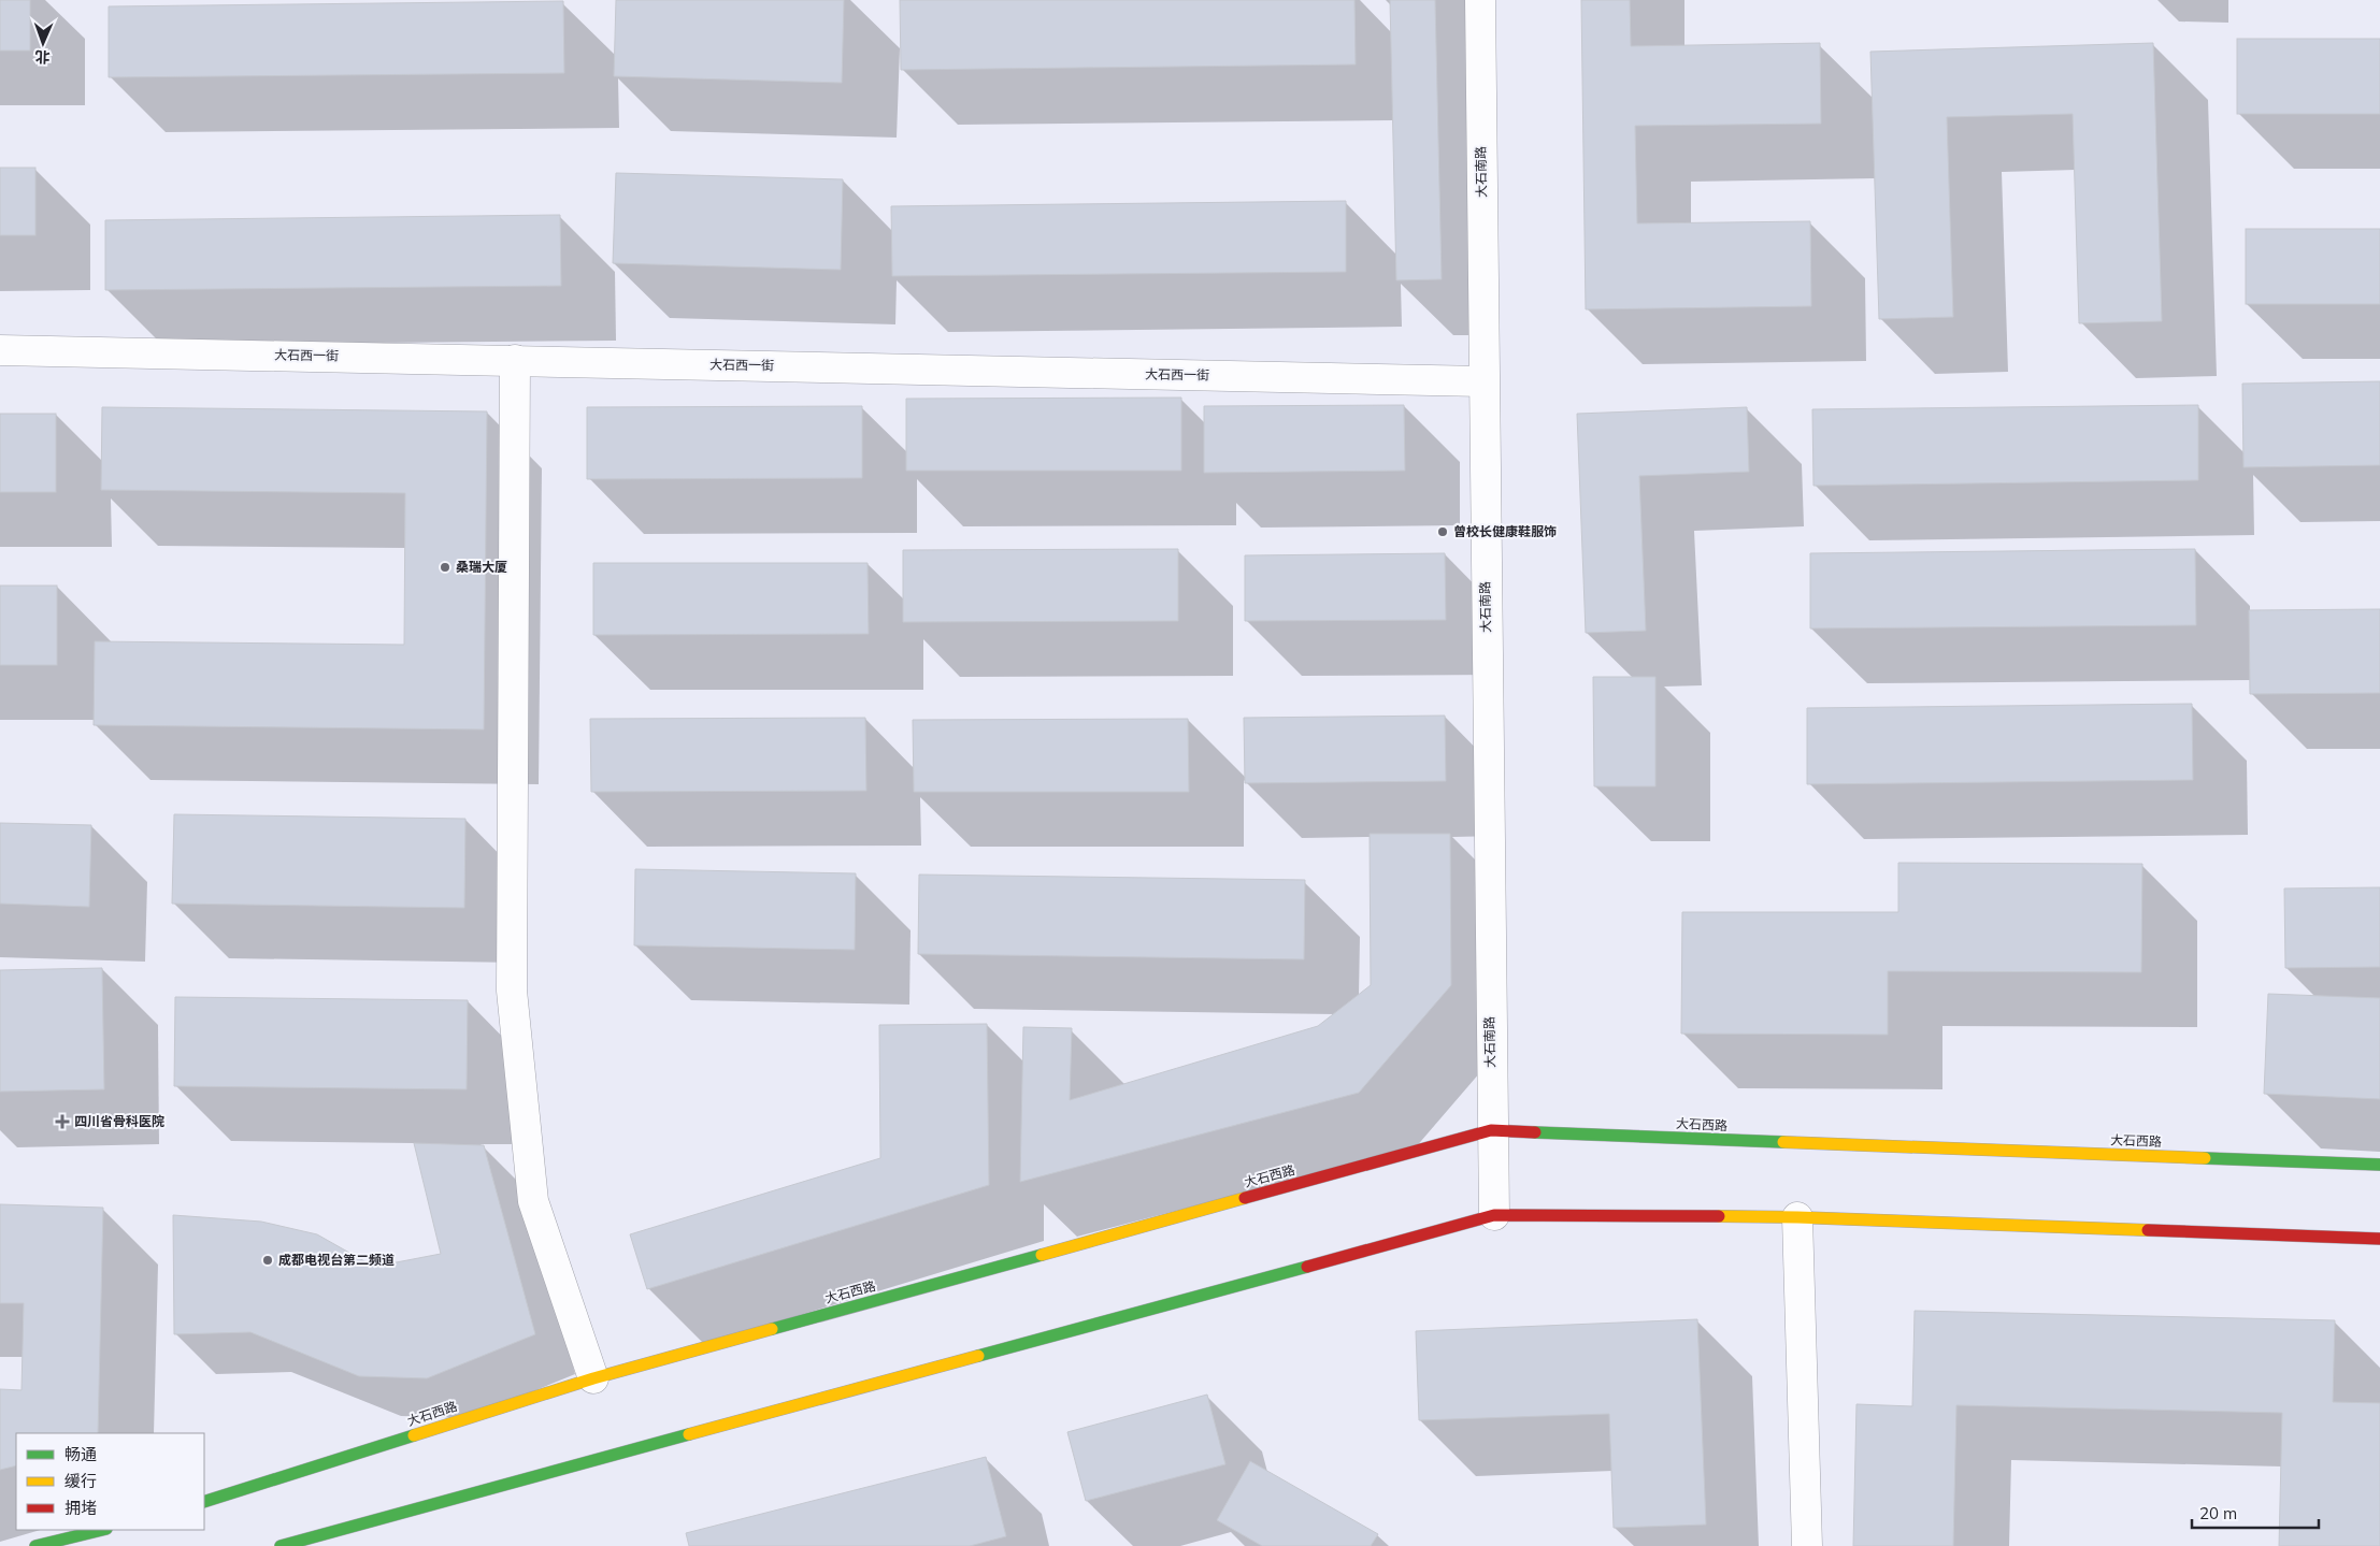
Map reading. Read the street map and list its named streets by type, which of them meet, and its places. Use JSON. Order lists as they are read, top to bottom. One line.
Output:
{"streets":{"main road":["大石西路"],"street":["大石南路","大石西一街"]},"crossings":[["大石南路","大石西一街"],["大石南路","大石西路"]],"places":{"other":["曾校长健康鞋服饰","桑瑞大厦","成都电视台第二频道"],"health":["四川省骨科医院"]},"legend":["畅通","缓行","拥堵"],"scale_bar":"20 m","north":"bottom"}
